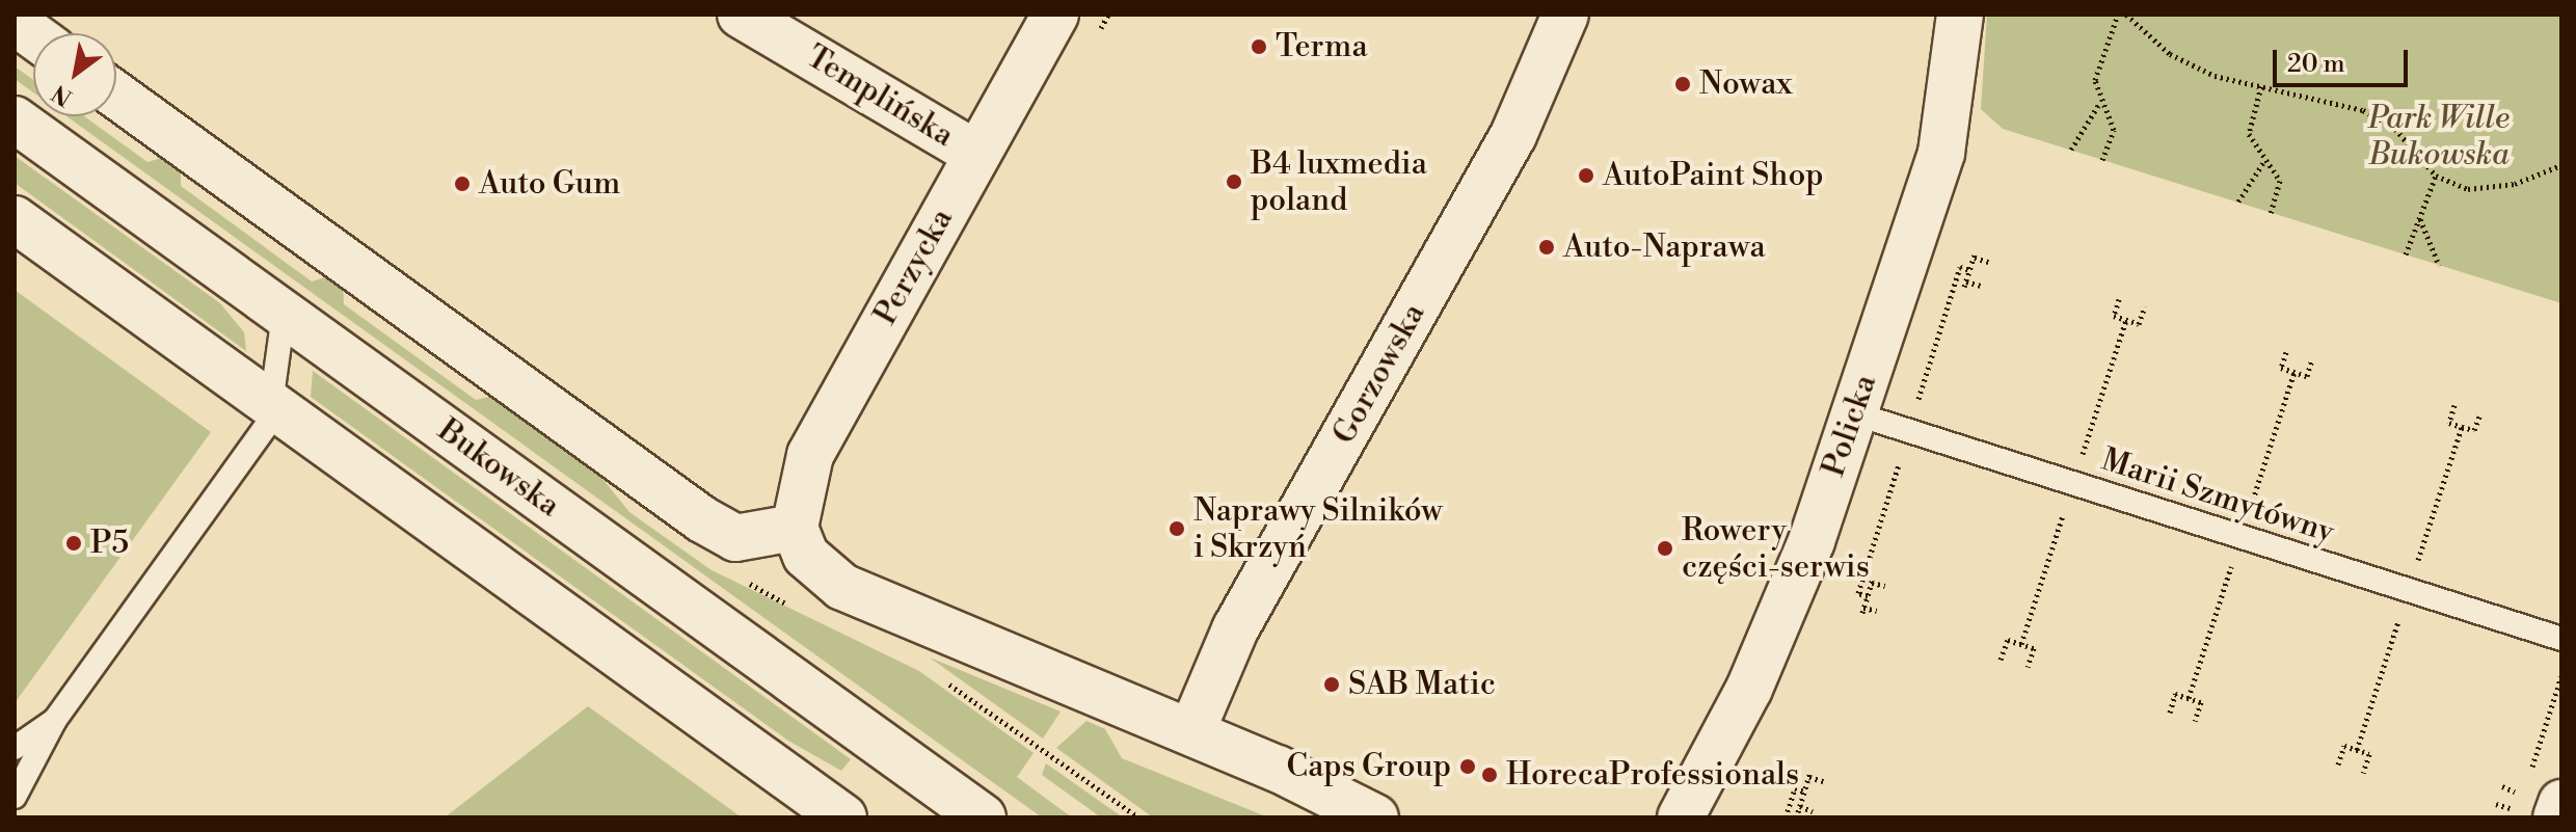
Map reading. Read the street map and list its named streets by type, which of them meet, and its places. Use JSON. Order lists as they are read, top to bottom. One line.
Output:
{"streets":{"street":["Templińska","Perzycka","Gorzowska","Policka","Bukowska"],"lane":["Marii Szmytówny"]},"crossings":[["Templińska","Perzycka"],["Policka","Marii Szmytówny"]],"parks":["Park Wille Bukowska"],"places":["Terma","Nowax","AutoPaint Shop","B4 luxmedia poland","Auto Gum","Auto-Naprawa","Naprawy Silników i Skrzyń","P5","Rowery części-serwis","SAB Matic","Caps Group","HorecaProfessionals"],"scale_bar":"20 m","north":"bottom left"}
